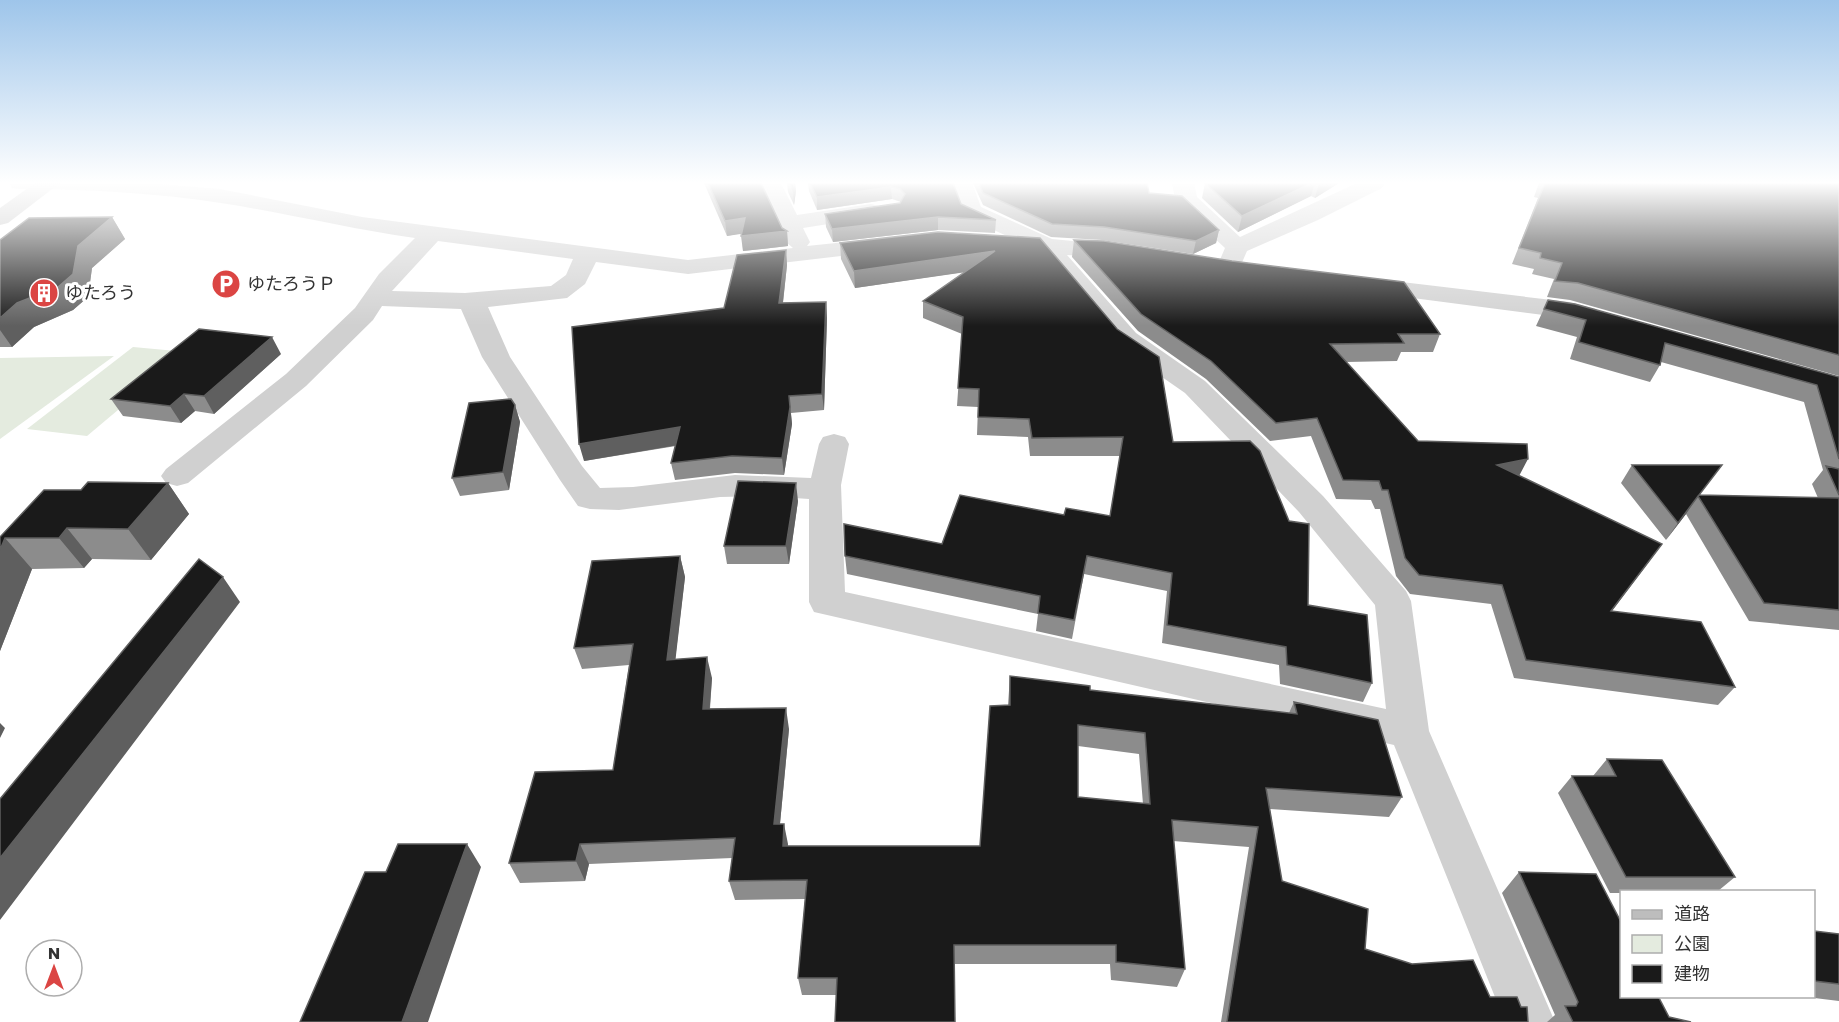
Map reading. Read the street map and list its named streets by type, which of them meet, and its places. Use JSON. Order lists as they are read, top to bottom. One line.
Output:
{"places":{"parking":["ゆたろうＰ"],"building":["ゆたろう"]},"legend":["道路","公園","建物"],"north":"top"}
